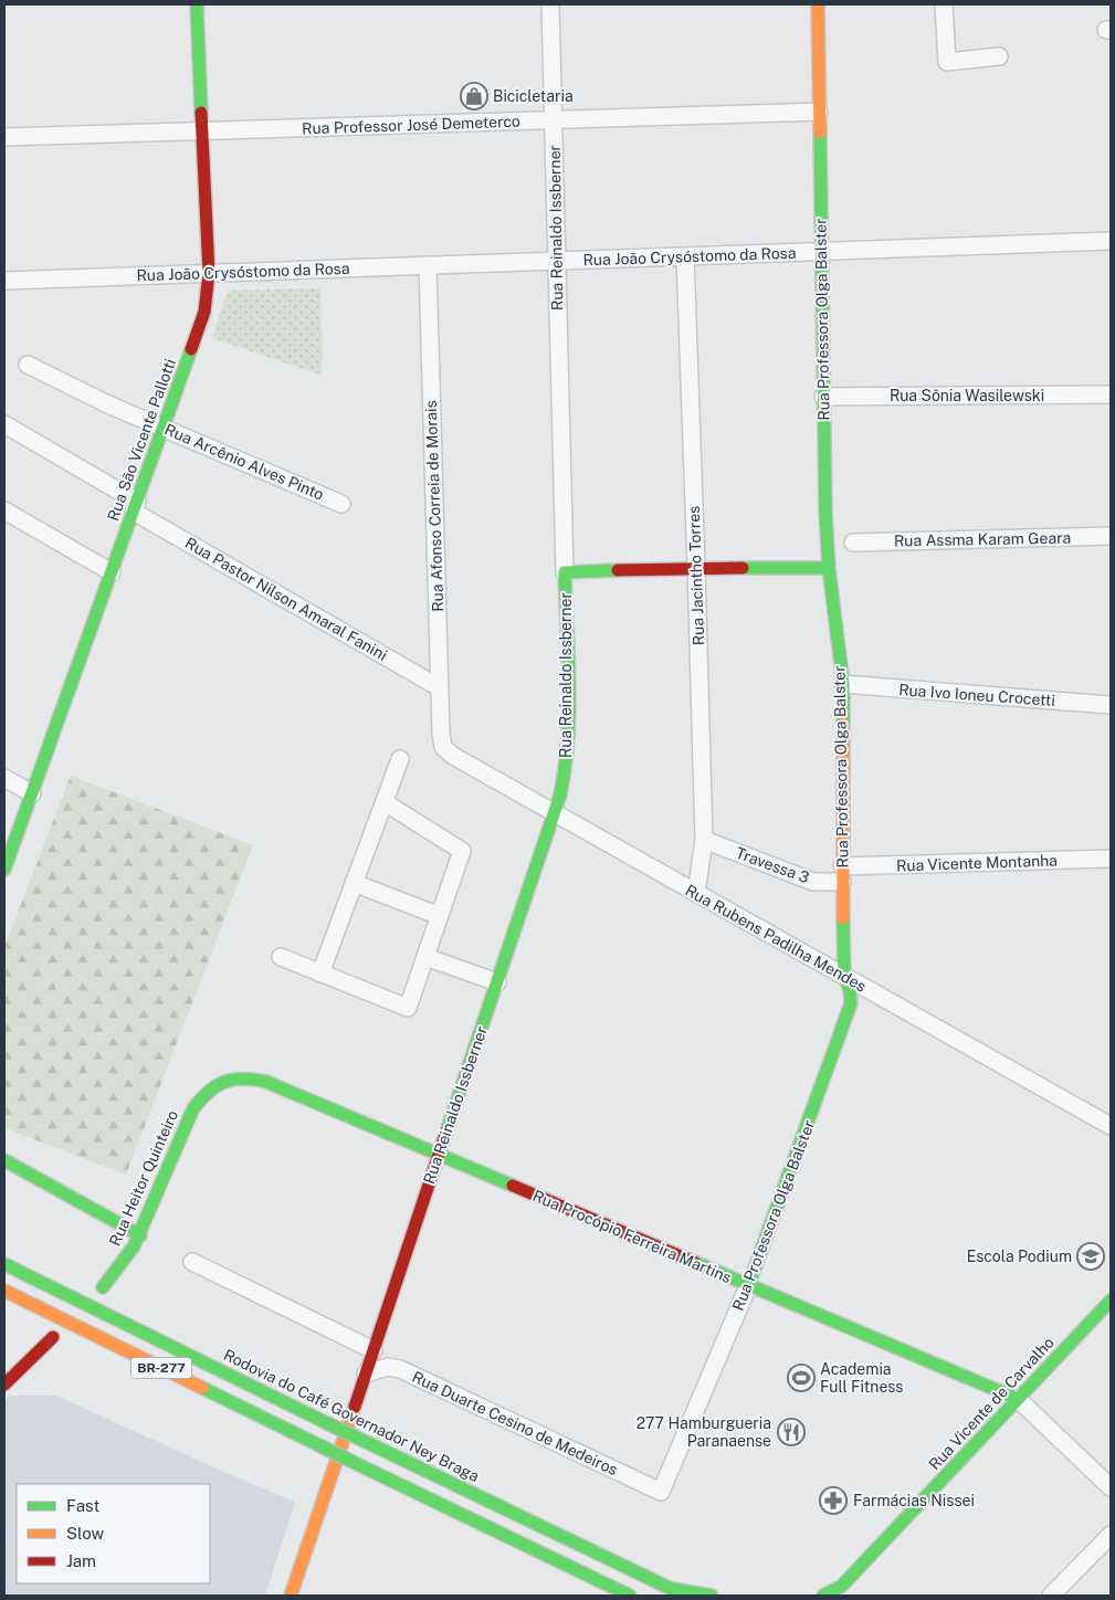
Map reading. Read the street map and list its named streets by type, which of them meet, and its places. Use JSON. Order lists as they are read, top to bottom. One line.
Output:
{"streets":{"main road":["Rua Reinaldo Issberner","Rua Professora Olga Balster","Rua São Vicente Pallotti","Rua Heitor Quinteiro","Rua Procópio Ferreira Martins","BR-277","Rua Vicente de Carvalho","Rodovia do Café Governador Ney Braga"],"street":["Rua Professor José Demeterco","Rua João Crysóstomo da Rosa","Rua Sônia Wasilewski","Rua Arcênio Alves Pinto","Rua Afonso Correia de Morais","Rua Assma Karam Geara","Rua Jacintho Torres","Rua Pastor Nilson Amaral Fanini","Rua Ivo Ioneu Crocetti","Rua Vicente Montanha","Travessa 3","Rua Rubens Padilha Mendes","Rua Duarte Cesino de Medeiros"]},"crossings":[["Rua Professor José Demeterco","Rua Reinaldo Issberner"],["Rua Professor José Demeterco","Rua Professora Olga Balster"],["Rua Professor José Demeterco","Rua São Vicente Pallotti"],["Rua Reinaldo Issberner","Rua João Crysóstomo da Rosa"],["Rua Reinaldo Issberner","Rua Rubens Padilha Mendes"],["Rua Reinaldo Issberner","Rua Procópio Ferreira Martins"],["Rua Reinaldo Issberner","Rua Duarte Cesino de Medeiros"],["Rua João Crysóstomo da Rosa","Rua Professora Olga Balster"],["Rua João Crysóstomo da Rosa","Rua São Vicente Pallotti"],["Rua João Crysóstomo da Rosa","Rua Afonso Correia de Morais"],["Rua João Crysóstomo da Rosa","Rua Jacintho Torres"],["Rua Professora Olga Balster","Rua Sônia Wasilewski"],["Rua Professora Olga Balster","Rua Ivo Ioneu Crocetti"],["Rua Professora Olga Balster","Rua Vicente Montanha"],["Rua Professora Olga Balster","Travessa 3"],["Rua Professora Olga Balster","Rua Rubens Padilha Mendes"],["Rua Professora Olga Balster","Rua Procópio Ferreira Martins"],["Rua Professora Olga Balster","Rua Duarte Cesino de Medeiros"],["Rua São Vicente Pallotti","Rua Arcênio Alves Pinto"],["Rua São Vicente Pallotti","Rua Pastor Nilson Amaral Fanini"],["Rua Afonso Correia de Morais","Rua Pastor Nilson Amaral Fanini"],["Rua Afonso Correia de Morais","Rua Rubens Padilha Mendes"],["Rua Jacintho Torres","Travessa 3"],["Rua Jacintho Torres","Rua Rubens Padilha Mendes"],["Rua Vicente Montanha","Travessa 3"],["Rua Heitor Quinteiro","Rua Procópio Ferreira Martins"],["Rua Procópio Ferreira Martins","Rua Vicente de Carvalho"]],"places":{"shop":["Bicicletaria"],"school or university":["Escola Podium"],"sports":["Academia Full Fitness"],"restaurant":["277 Hamburgueria Paranaense"],"pharmacy":["Farmácias Nissei"]},"legend":["Fast","Slow","Jam"]}
